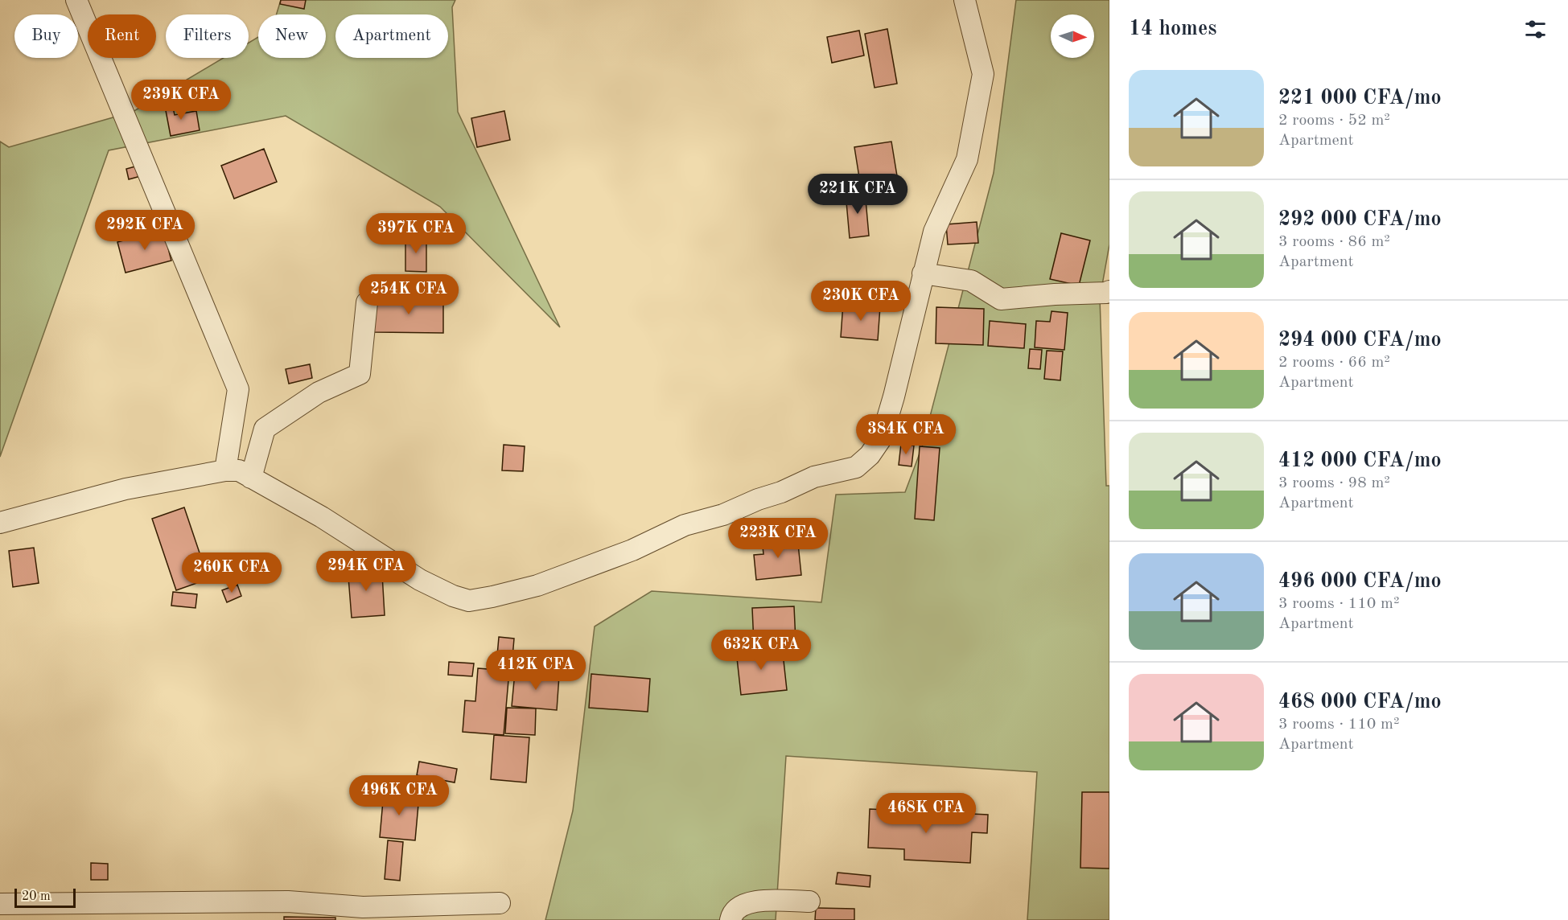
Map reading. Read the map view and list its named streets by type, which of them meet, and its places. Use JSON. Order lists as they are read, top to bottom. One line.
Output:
{"scale_bar":"20 m","north":"right","page":{"heading":"14 homes","chip":["Buy","Rent","Filters","New","Apartment"],"list":[{"name":"221 000 CFA/mo","note":"2 rooms · 52 m² · Apartment"},{"name":"292 000 CFA/mo","note":"3 rooms · 86 m² · Apartment"},{"name":"294 000 CFA/mo","note":"2 rooms · 66 m² · Apartment"},{"name":"412 000 CFA/mo","note":"3 rooms · 98 m² · Apartment"},{"name":"496 000 CFA/mo","note":"3 rooms · 110 m² · Apartment"},{"name":"468 000 CFA/mo","note":"3 rooms · 110 m² · Apartment"}],"price":["239K CFA","221K CFA","292K CFA","397K CFA","254K CFA","230K CFA","384K CFA","223K CFA","294K CFA","260K CFA","632K CFA","412K CFA","496K CFA","468K CFA"],"scale":"20 m"}}
